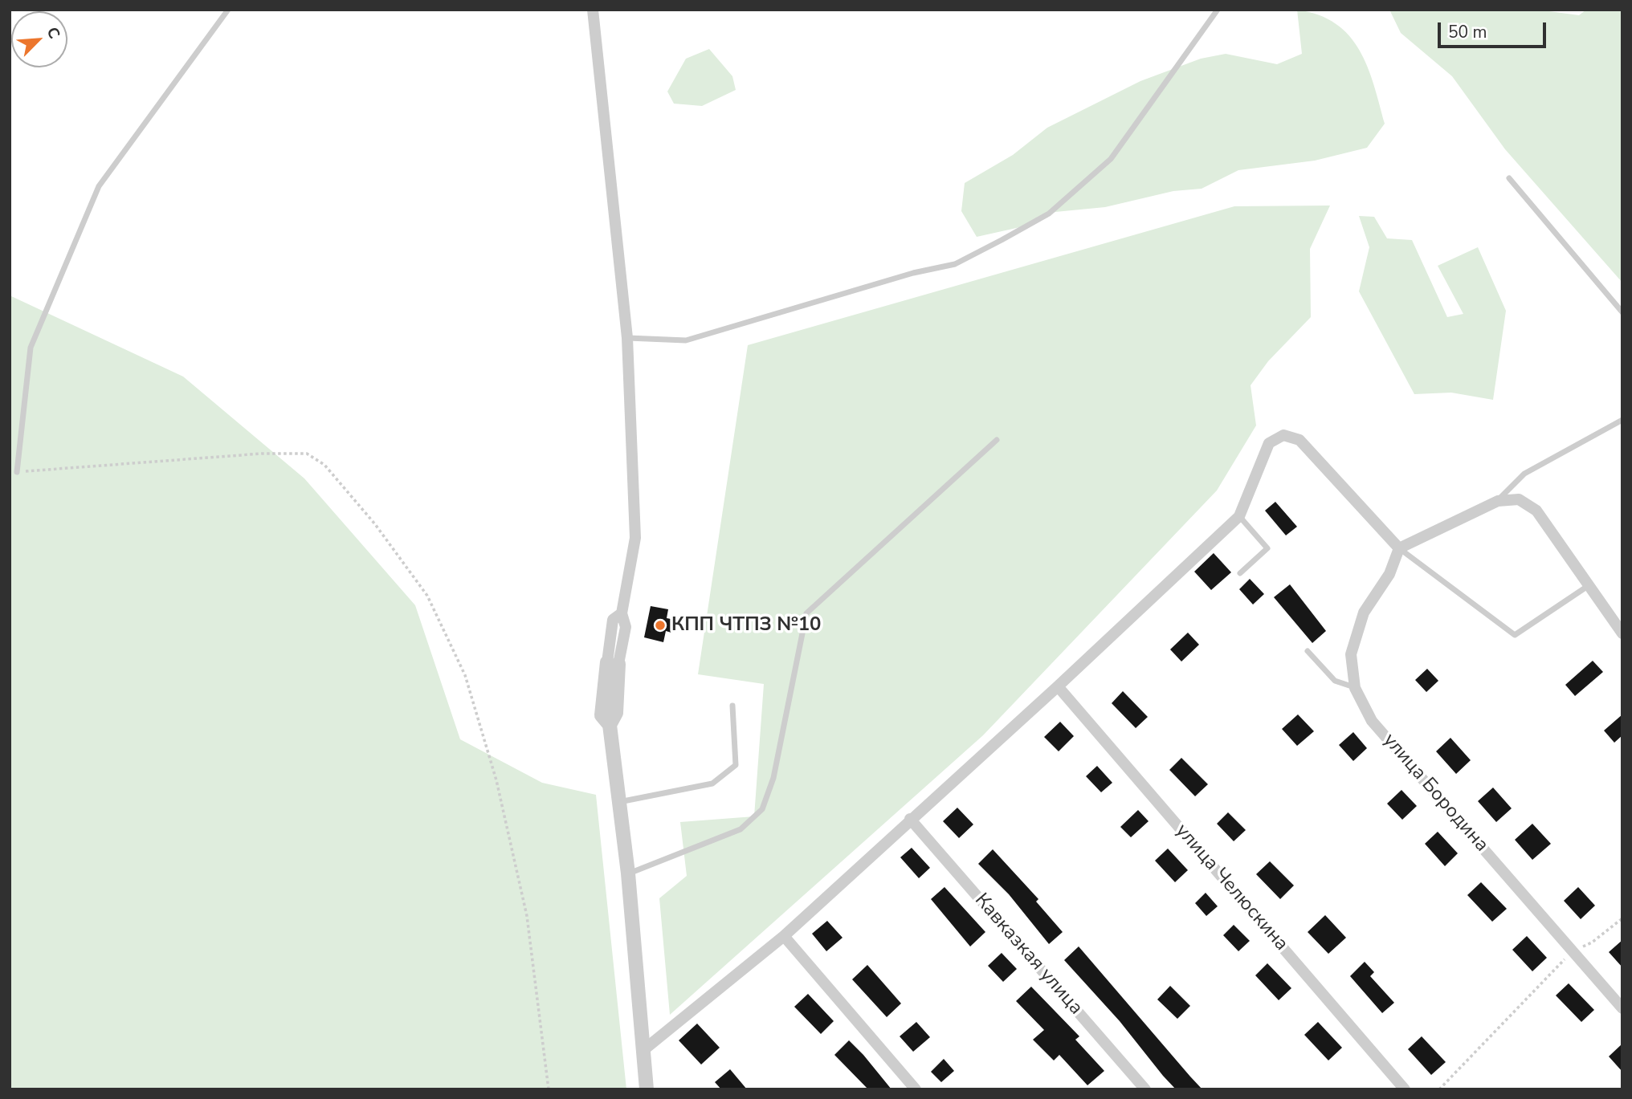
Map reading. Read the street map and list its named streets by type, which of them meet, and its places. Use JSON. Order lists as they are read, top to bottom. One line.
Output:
{"streets":{"street":["улица Бородина","улица Челюскина","Кавказкая улица"]},"places":["КПП ЧТПЗ №10"],"scale_bar":"50 m","north":"top right"}
